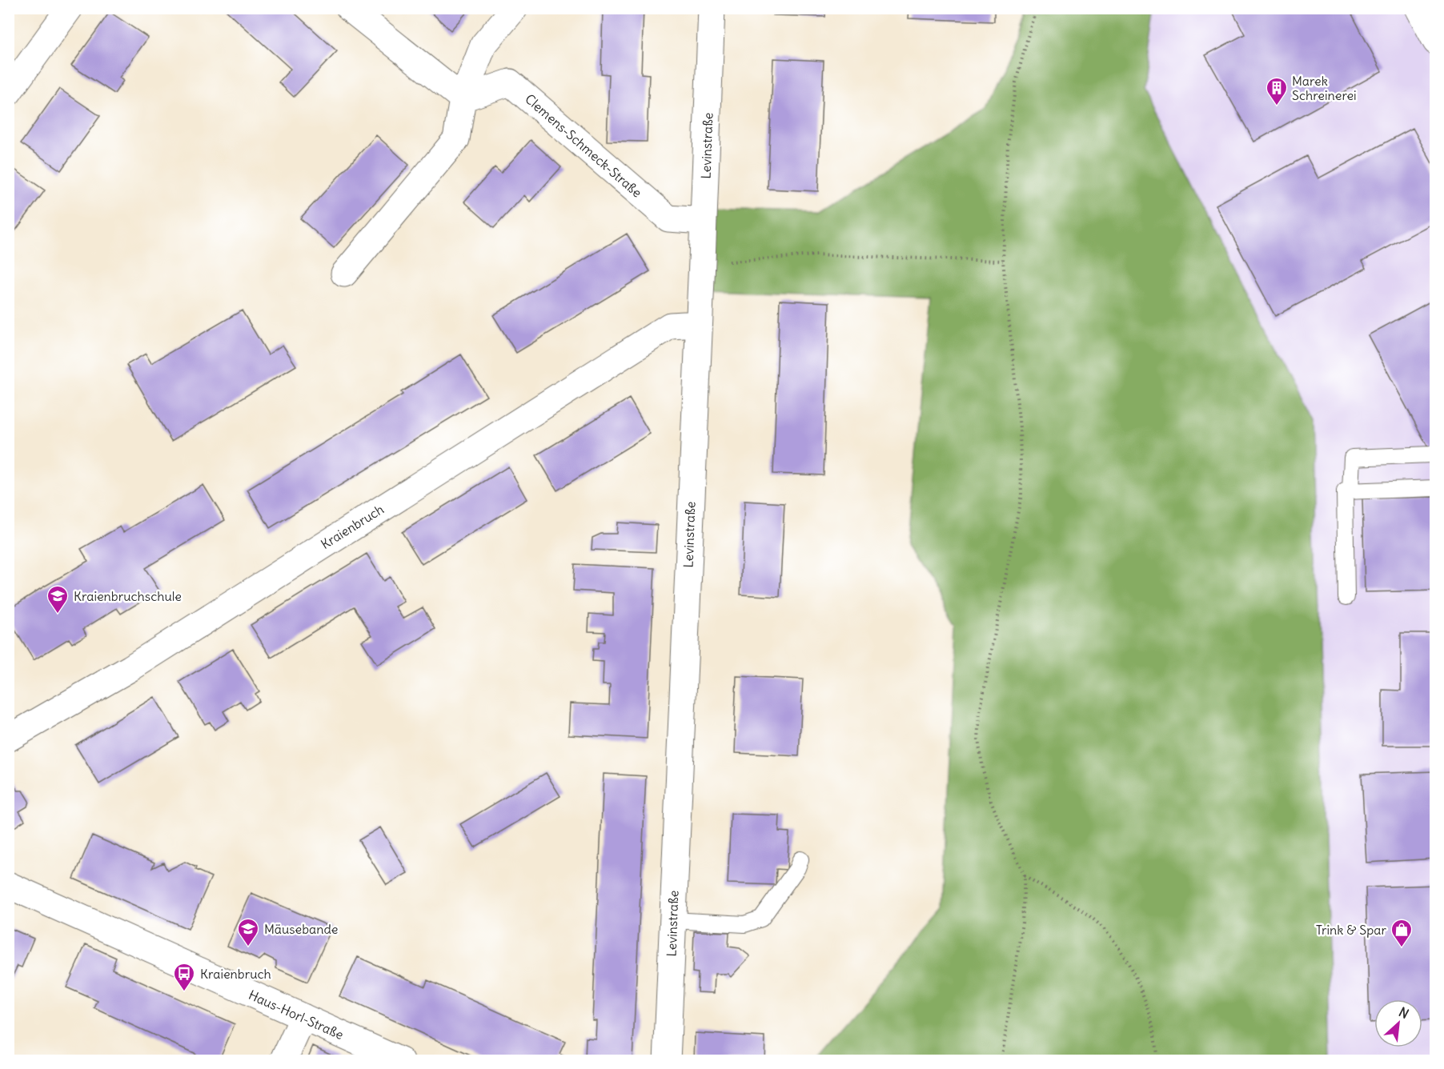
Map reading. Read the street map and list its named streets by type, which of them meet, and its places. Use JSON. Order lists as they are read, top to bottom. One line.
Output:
{"streets":{"street":["Clemens-Schmeck-Straße","Levinstraße","Kraienbruch","Haus-Horl-Straße"]},"crossings":[["Clemens-Schmeck-Straße","Levinstraße"],["Levinstraße","Kraienbruch"]],"places":{"building":["Marek Schreinerei"],"school or university":["Kraienbruchschule","Mäusebande"],"shop":["Trink & Spar"],"bus stop":["Kraienbruch"]},"north":"top right"}
